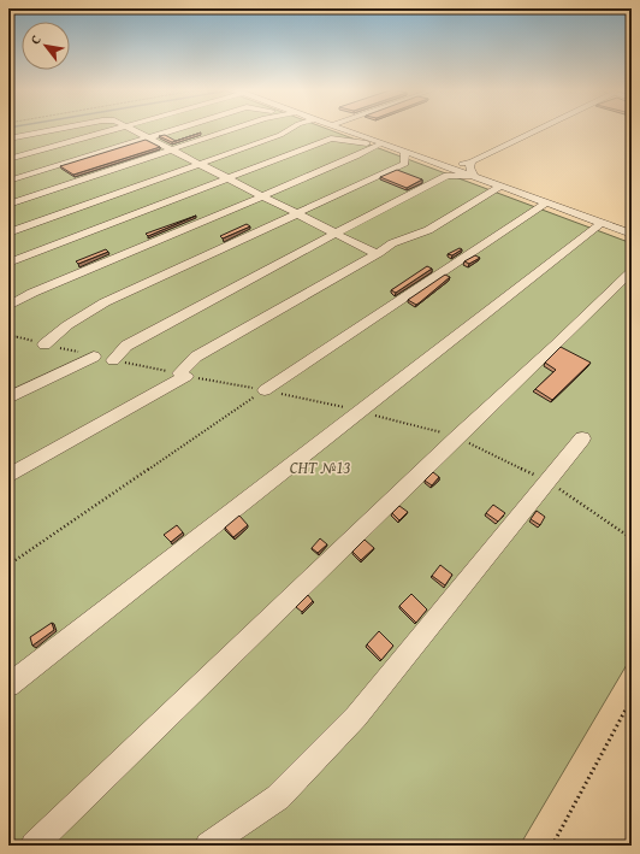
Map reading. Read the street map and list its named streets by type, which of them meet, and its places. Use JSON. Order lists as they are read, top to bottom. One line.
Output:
{"parks":["СНТ №13"],"north":"top left"}
